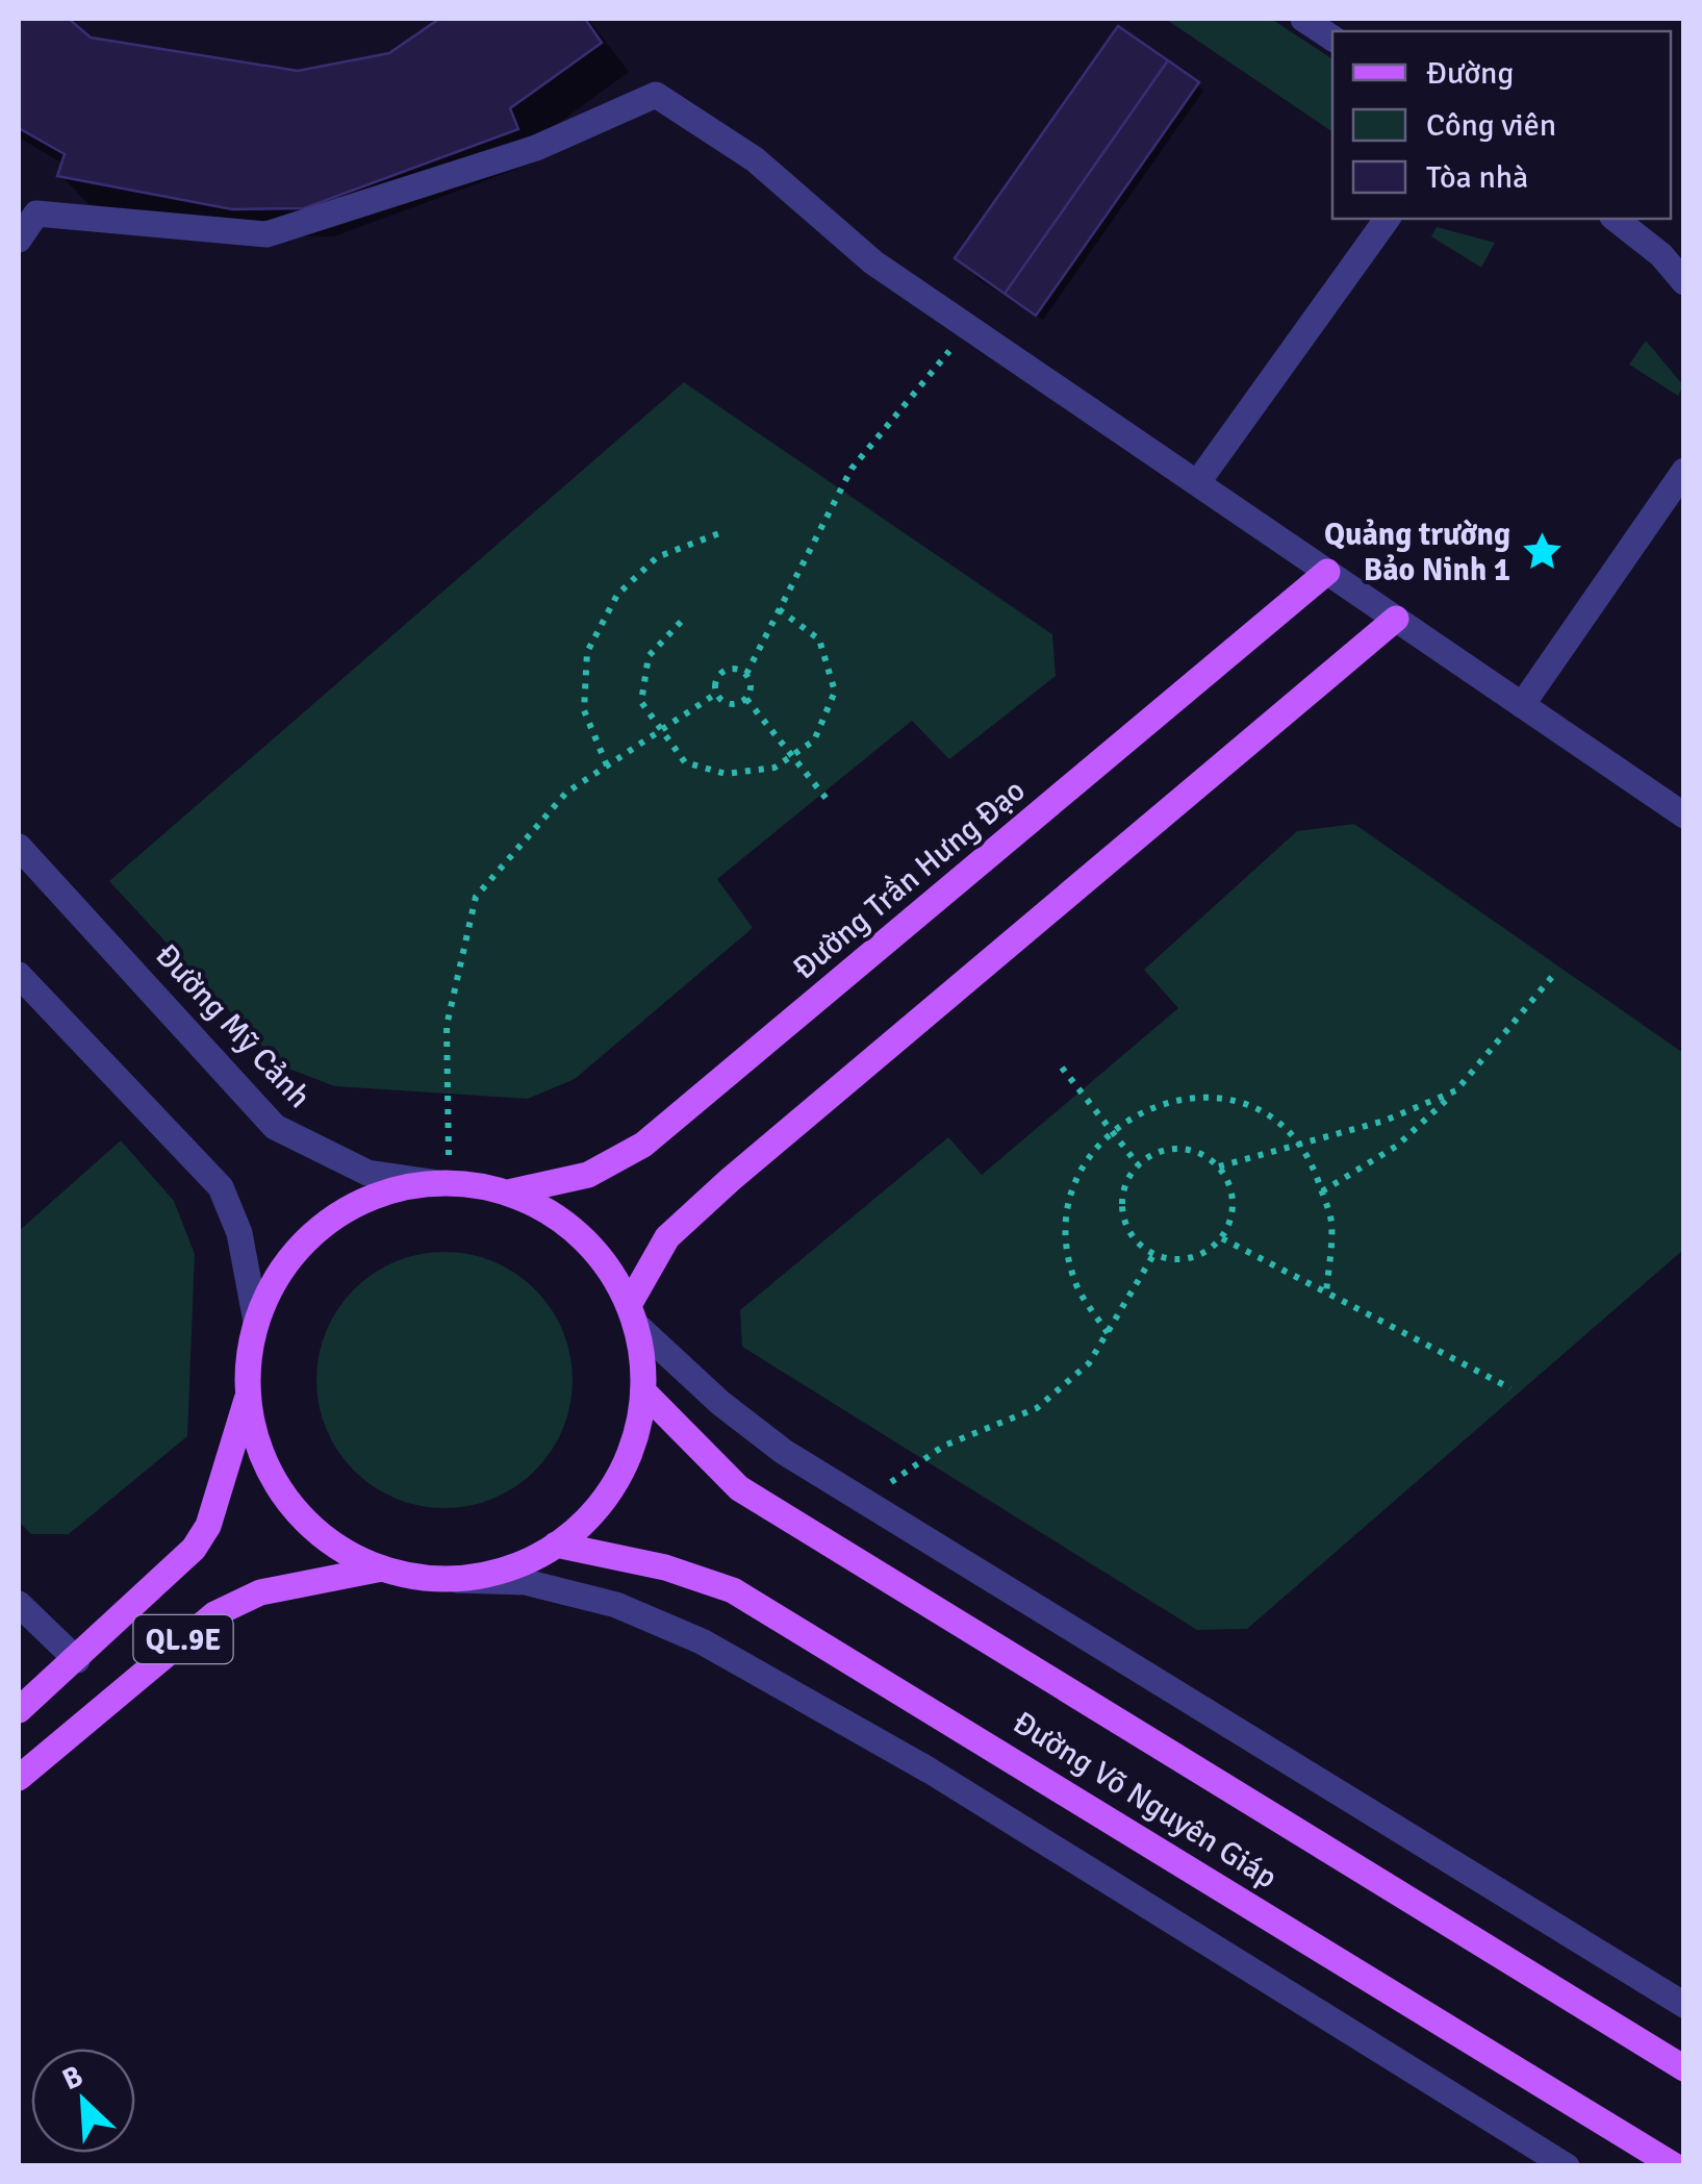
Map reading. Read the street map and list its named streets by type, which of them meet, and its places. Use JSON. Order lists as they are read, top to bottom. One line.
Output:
{"streets":{"main road":["Đường Trần Hưng Đạo","QL.9E","Đường Võ Nguyên Giáp"],"street":["Đường Mỹ Cảnh"]},"places":{"place":["Quảng trường Bảo Ninh 1"]},"legend":["Đường","Công viên","Tòa nhà"],"north":"top left"}
